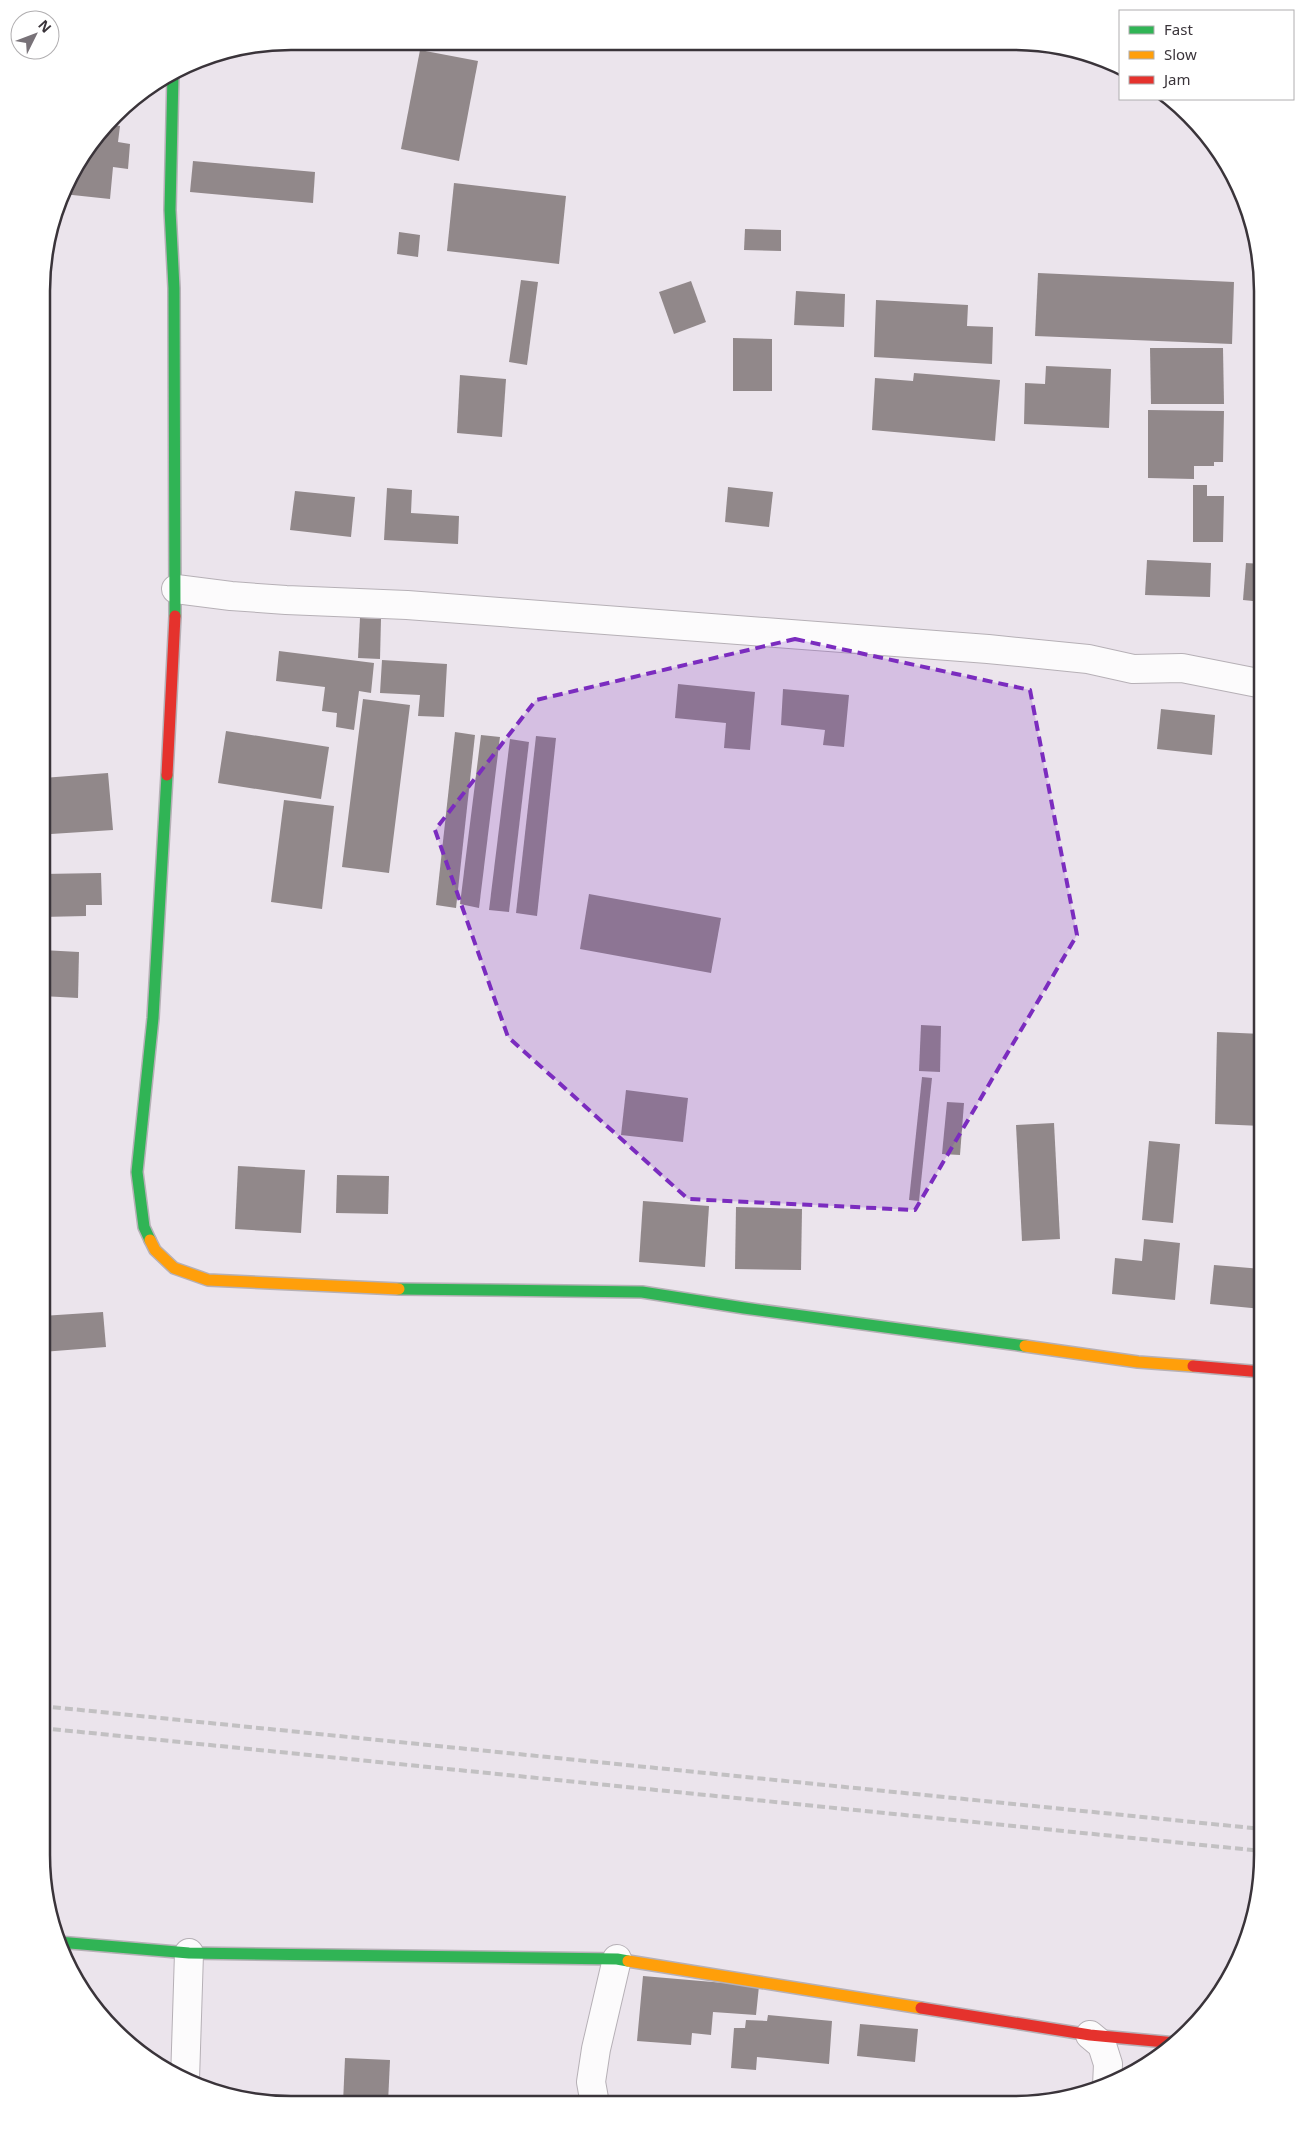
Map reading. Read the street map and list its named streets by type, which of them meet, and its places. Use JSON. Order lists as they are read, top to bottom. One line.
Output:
{"legend":["Fast","Slow","Jam"],"north":"top right"}
